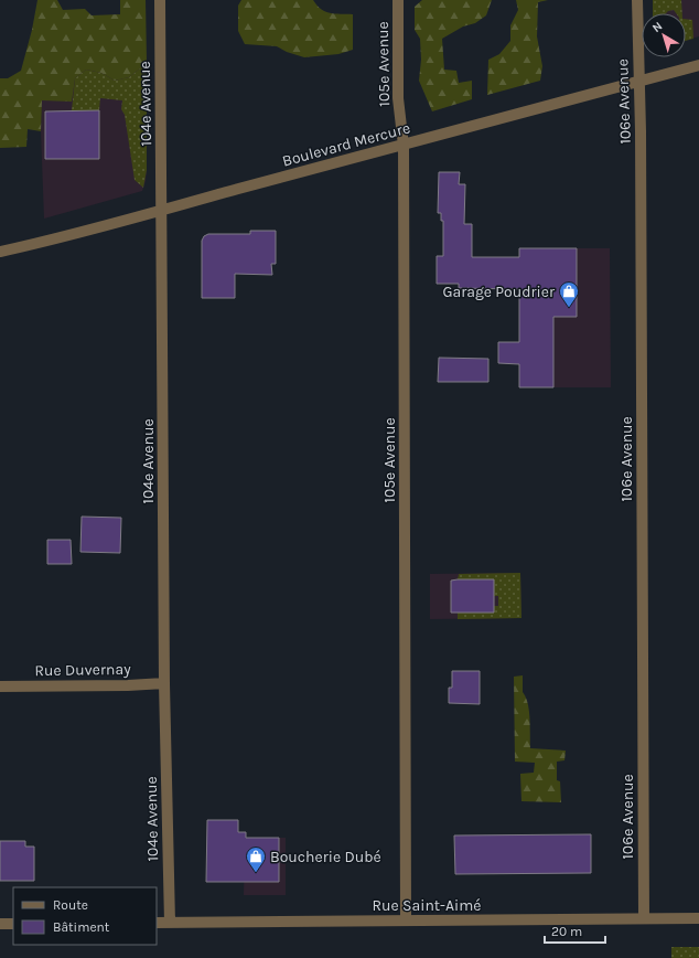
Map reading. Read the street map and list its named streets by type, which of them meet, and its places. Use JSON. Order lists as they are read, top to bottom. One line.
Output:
{"streets":{"street":["105e Avenue","106e Avenue","104e Avenue","Boulevard Mercure","Rue Duvernay","Rue Saint-Aimé"]},"crossings":[["105e Avenue","Boulevard Mercure"],["105e Avenue","Rue Saint-Aimé"],["106e Avenue","Boulevard Mercure"],["106e Avenue","Rue Saint-Aimé"],["104e Avenue","Boulevard Mercure"],["104e Avenue","Rue Duvernay"],["104e Avenue","Rue Saint-Aimé"]],"places":{"shop":["Garage Poudrier","Boucherie Dubé"]},"legend":["Route","Bâtiment"],"scale_bar":"20 m","north":"top left"}
